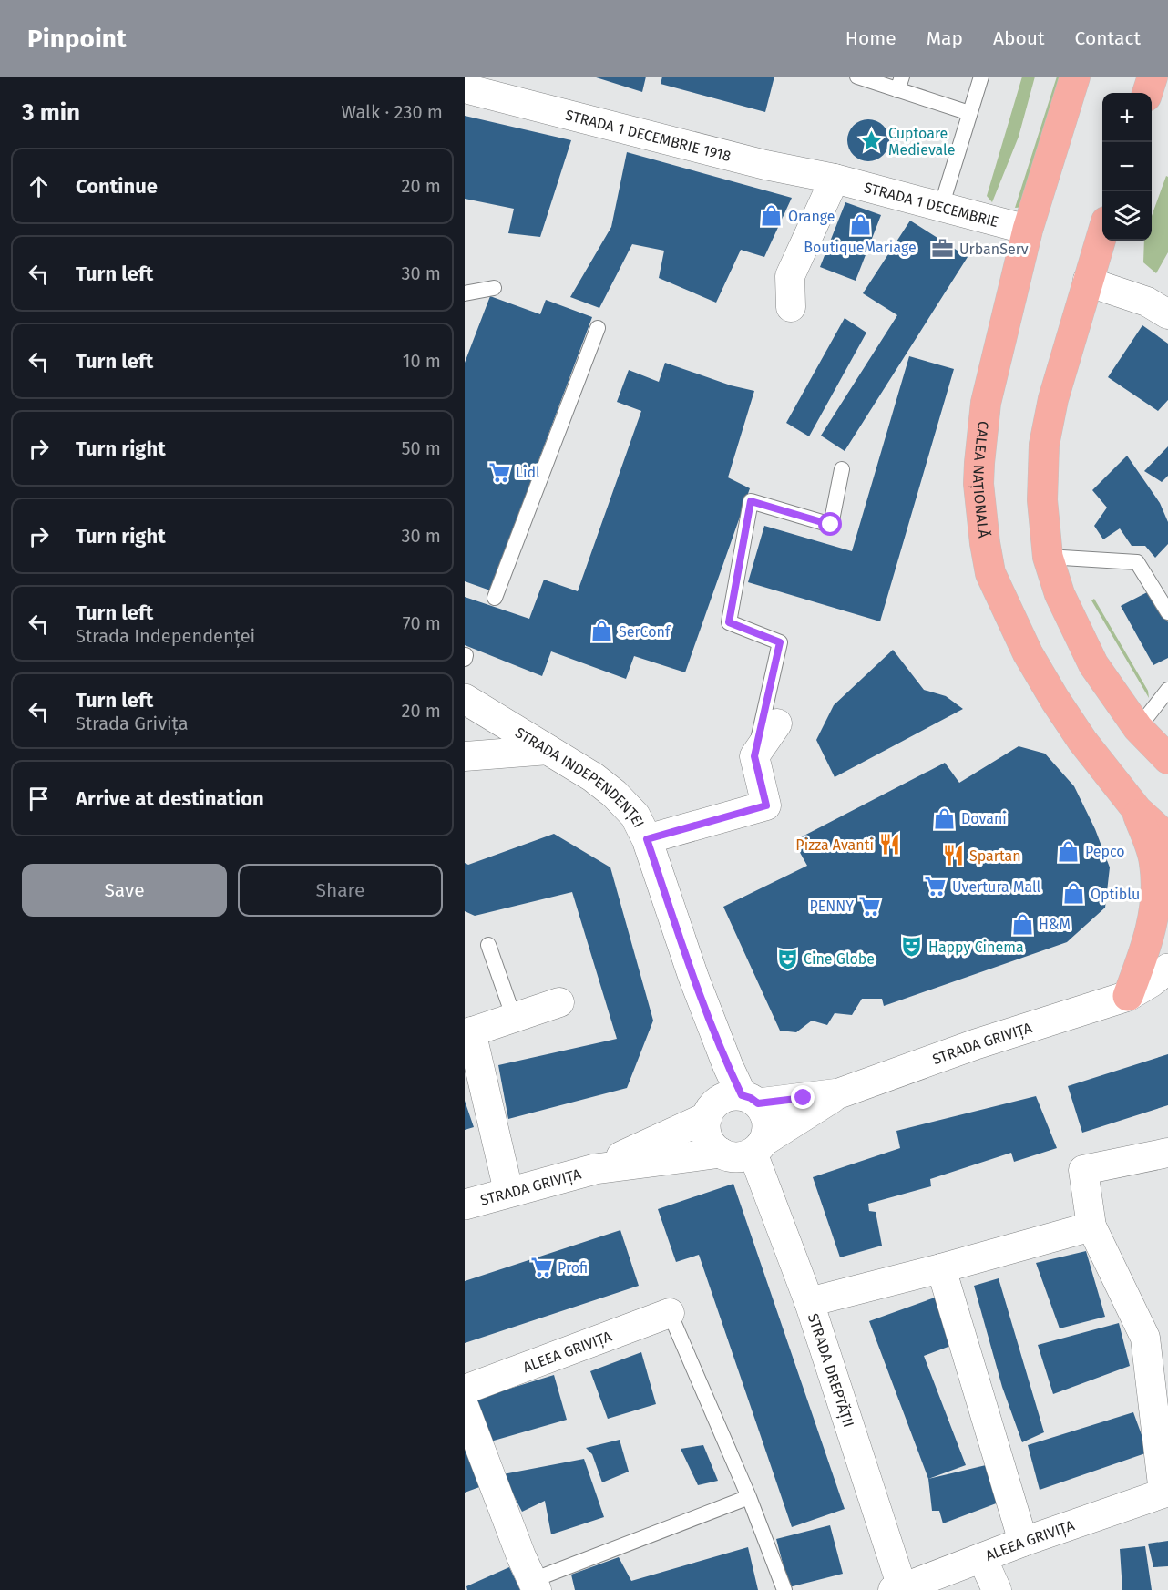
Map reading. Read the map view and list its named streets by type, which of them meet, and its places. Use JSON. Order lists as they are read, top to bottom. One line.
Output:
{"streets":{"main road":["CALEA NAȚIONALĂ","STRADA INDEPENDENȚEI","STRADA GRIVIȚA"],"street":["STRADA 1 DECEMBRIE 1918","STRADA 1 DECEMBRIE","ALEEA GRIVIȚA","STRADA DREPTĂȚII"]},"crossings":[["STRADA 1 DECEMBRIE 1918","STRADA 1 DECEMBRIE"],["STRADA 1 DECEMBRIE","CALEA NAȚIONALĂ"],["STRADA INDEPENDENȚEI","STRADA GRIVIȚA"],["STRADA INDEPENDENȚEI","STRADA DREPTĂȚII"],["STRADA GRIVIȚA","STRADA DREPTĂȚII"],["ALEEA GRIVIȚA","STRADA DREPTĂȚII"]],"places":{"place":["Cuptoare Medievale"],"shop":["Orange","BoutiqueMariage","SerConf","Dovani","Pepco","Optiblu","H&M"],"office":["UrbanServ"],"supermarket":["Lidl","Uvertura Mall","PENNY","Profi"],"restaurant":["Pizza Avanti","Spartan"],"theatre":["Happy Cinema","Cine Globe"]},"page":{"header":"Pinpoint","nav":["Home","Map","About","Contact"],"heading":["3 min","Walk · 230 m"],"map_buttons":["+","−"],"list":[["Continue","20 m"],["Turn left","30 m"],["Turn left","10 m"],["Turn right","50 m"],["Turn right","30 m"],["Turn left","Strada Independenței","70 m"],["Turn left","Strada Grivița","20 m"],"Arrive at destination"],"buttons":["Save","Share"]}}
